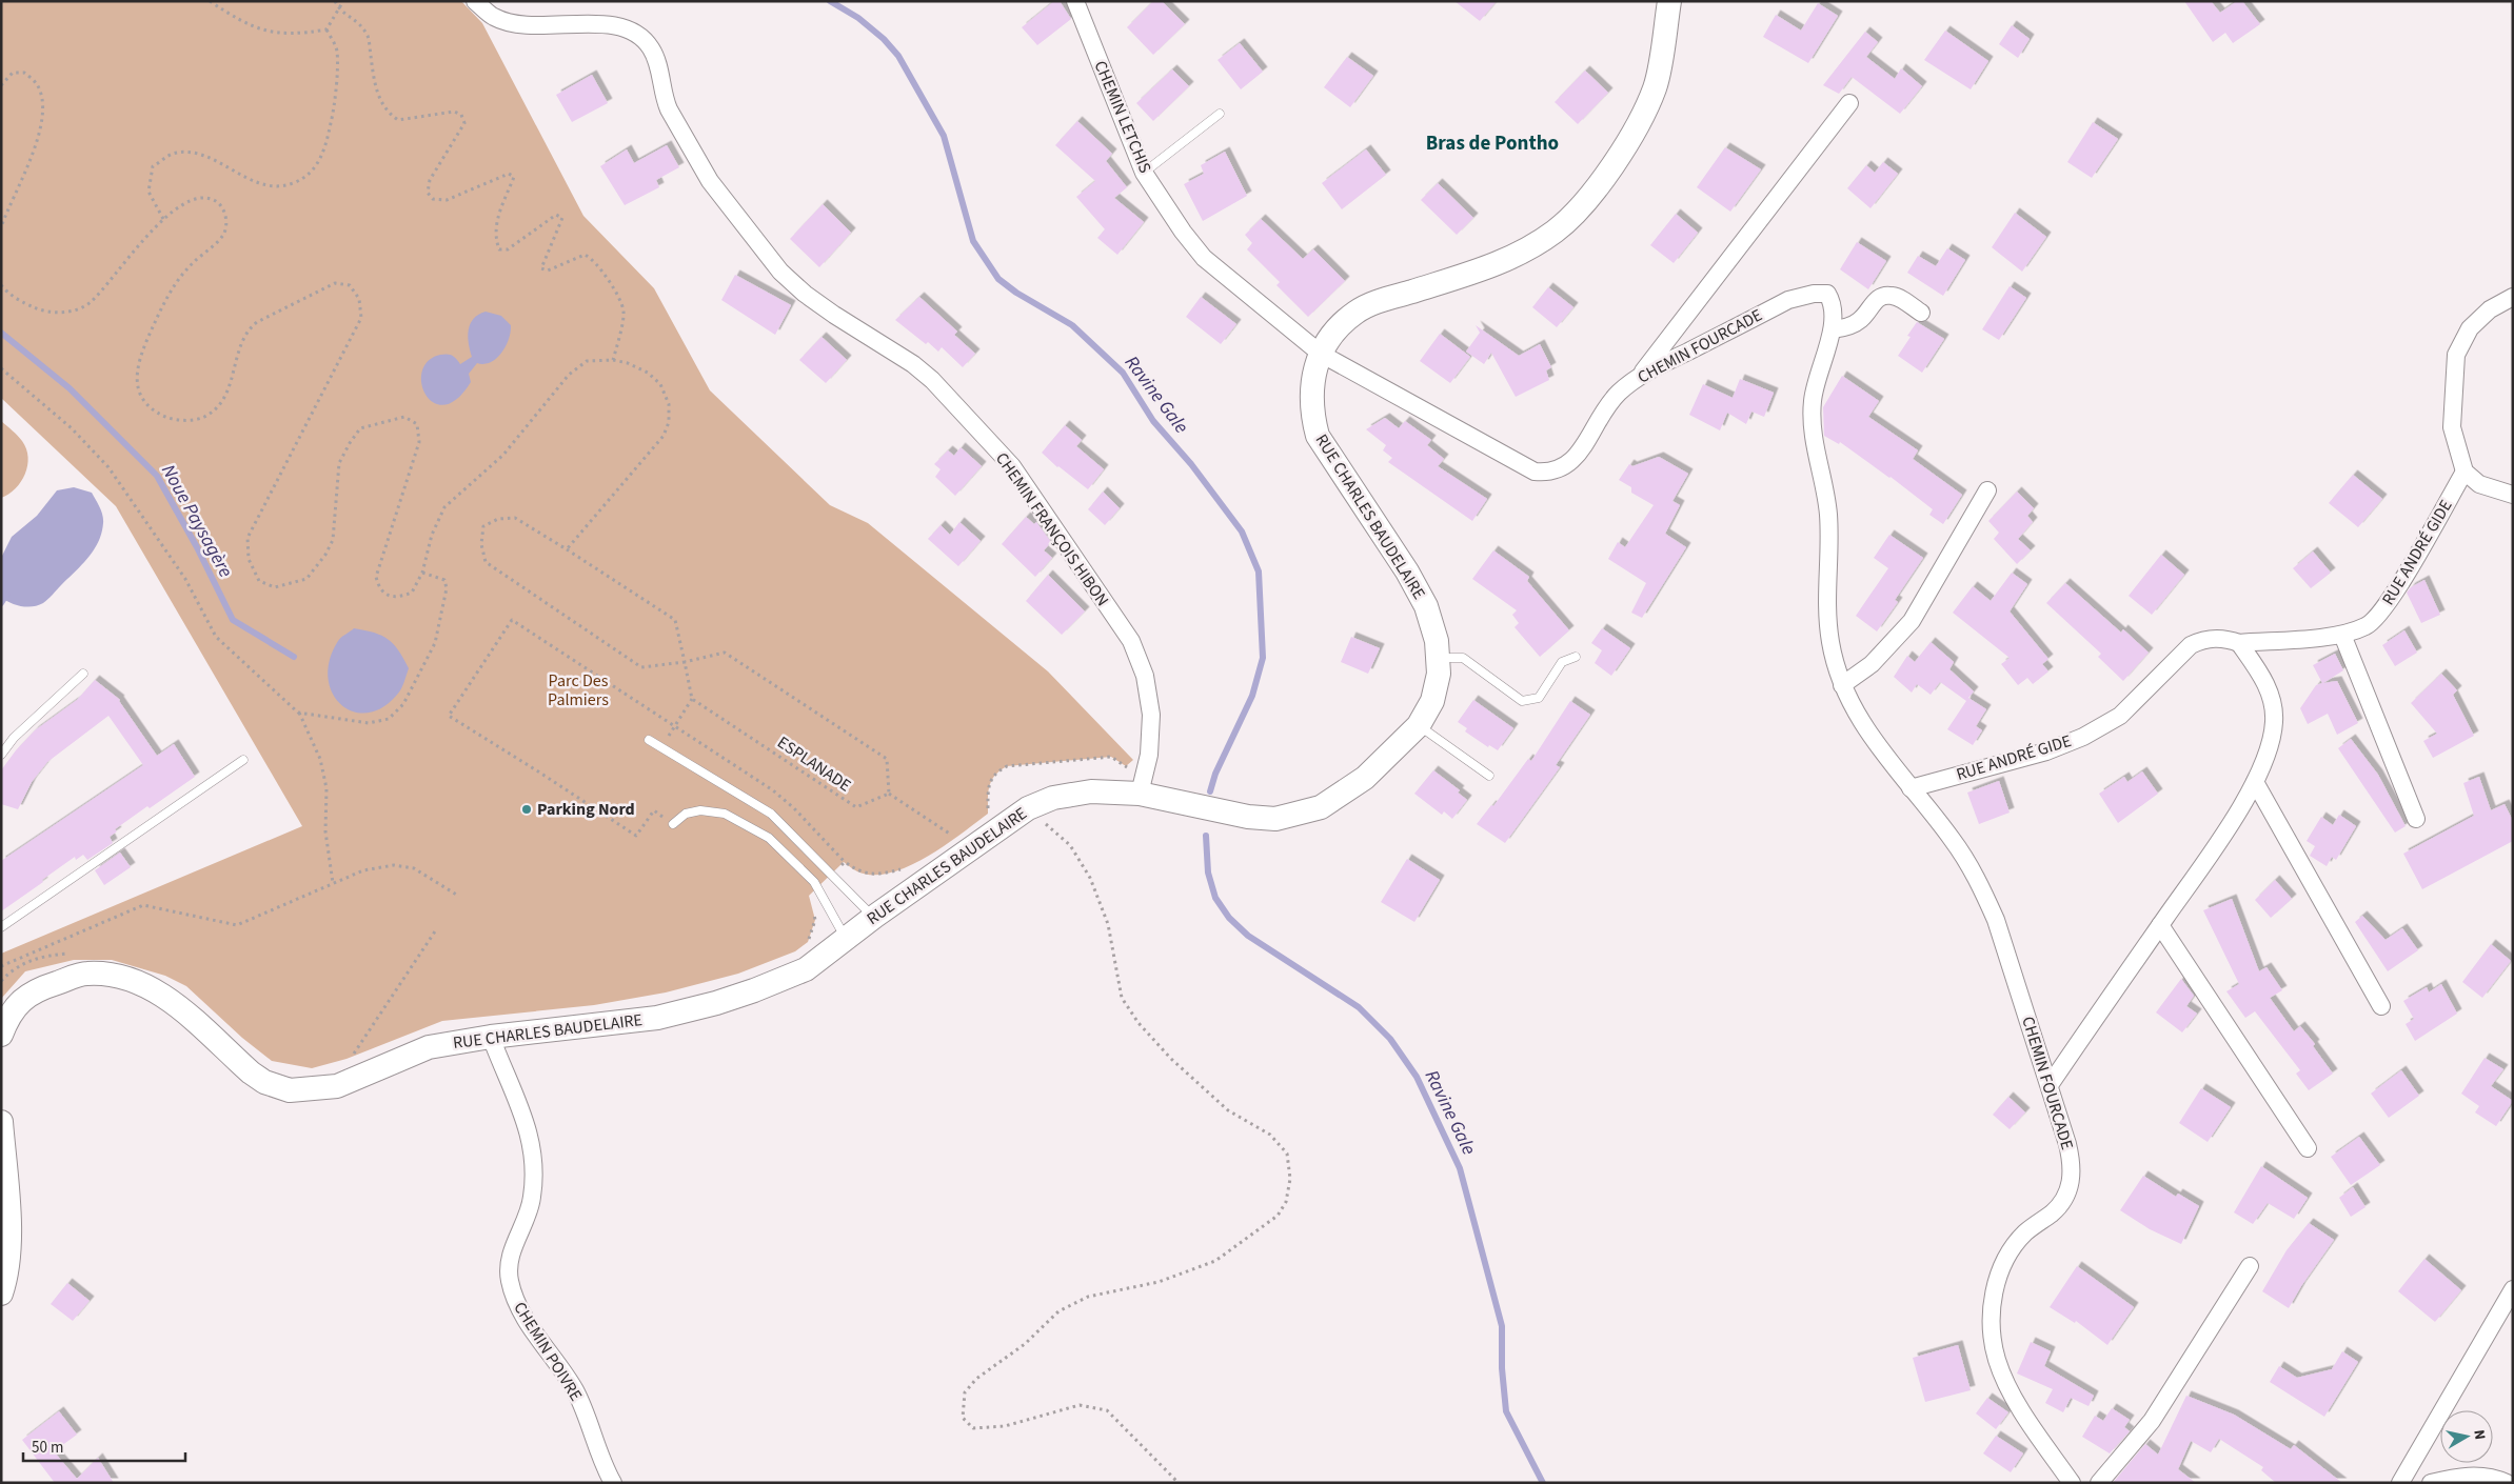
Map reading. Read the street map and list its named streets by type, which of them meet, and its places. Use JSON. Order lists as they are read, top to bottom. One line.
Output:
{"streets":{"main road":["RUE CHARLES BAUDELAIRE"],"street":["CHEMIN LETCHIS","CHEMIN FOURCADE","CHEMIN FRANÇOIS HIBON","RUE ANDRÉ GIDE","CHEMIN POIVRE"],"path":["ESPLANADE"]},"crossings":[["CHEMIN LETCHIS","CHEMIN FOURCADE"],["CHEMIN LETCHIS","RUE CHARLES BAUDELAIRE"],["CHEMIN FOURCADE","RUE CHARLES BAUDELAIRE"],["CHEMIN FOURCADE","RUE ANDRÉ GIDE"],["RUE CHARLES BAUDELAIRE","CHEMIN FRANÇOIS HIBON"],["RUE CHARLES BAUDELAIRE","CHEMIN POIVRE"]],"districts":["Bras de Pontho"],"water":["Ravine Gale","Noue Paysagère"],"parks":["Parc Des Palmiers"],"places":["Parking Nord"],"scale_bar":"50 m","north":"right"}
